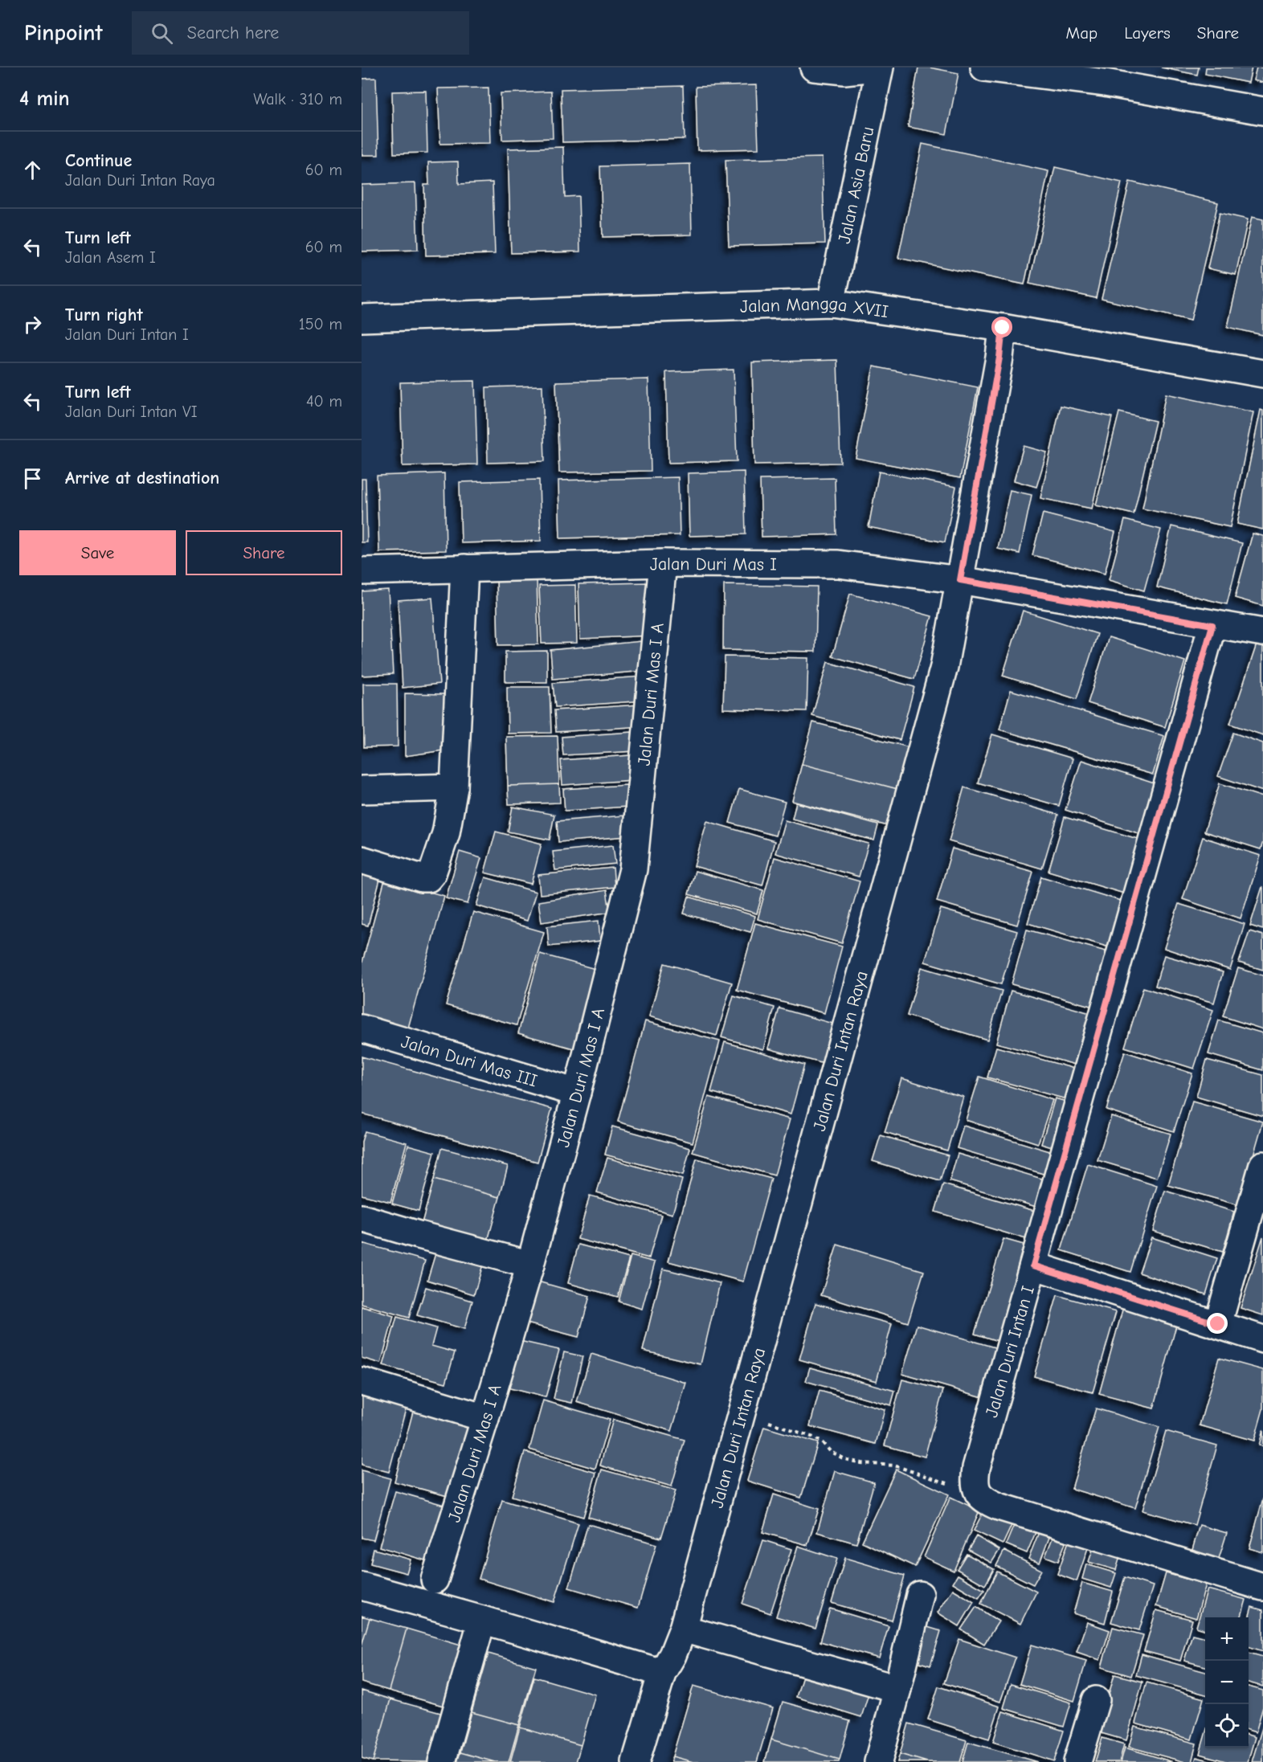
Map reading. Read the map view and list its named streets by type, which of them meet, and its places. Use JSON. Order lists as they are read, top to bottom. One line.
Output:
{"streets":{"street":["Jalan Asia Baru","Jalan Mangga XVII","Jalan Duri Mas I","Jalan Duri Mas I A","Jalan Duri Intan Raya","Jalan Duri Mas III","Jalan Duri Intan I"]},"crossings":[["Jalan Asia Baru","Jalan Mangga XVII"],["Jalan Mangga XVII","Jalan Duri Intan Raya"],["Jalan Duri Mas I","Jalan Duri Mas I A"],["Jalan Duri Mas I","Jalan Duri Intan Raya"],["Jalan Duri Mas I","Jalan Duri Intan I"],["Jalan Duri Mas I A","Jalan Duri Mas III"]],"page":{"header":"Pinpoint","search":"Search here","nav":["Map","Layers","Share"],"heading":["4 min","Walk · 310 m"],"list":[["Continue","Jalan Duri Intan Raya","60 m"],["Turn left","Jalan Asem I","60 m"],["Turn right","Jalan Duri Intan I","150 m"],["Turn left","Jalan Duri Intan VI","40 m"],"Arrive at destination"],"buttons":["Save","Share"],"map_buttons":["+","−"]}}
